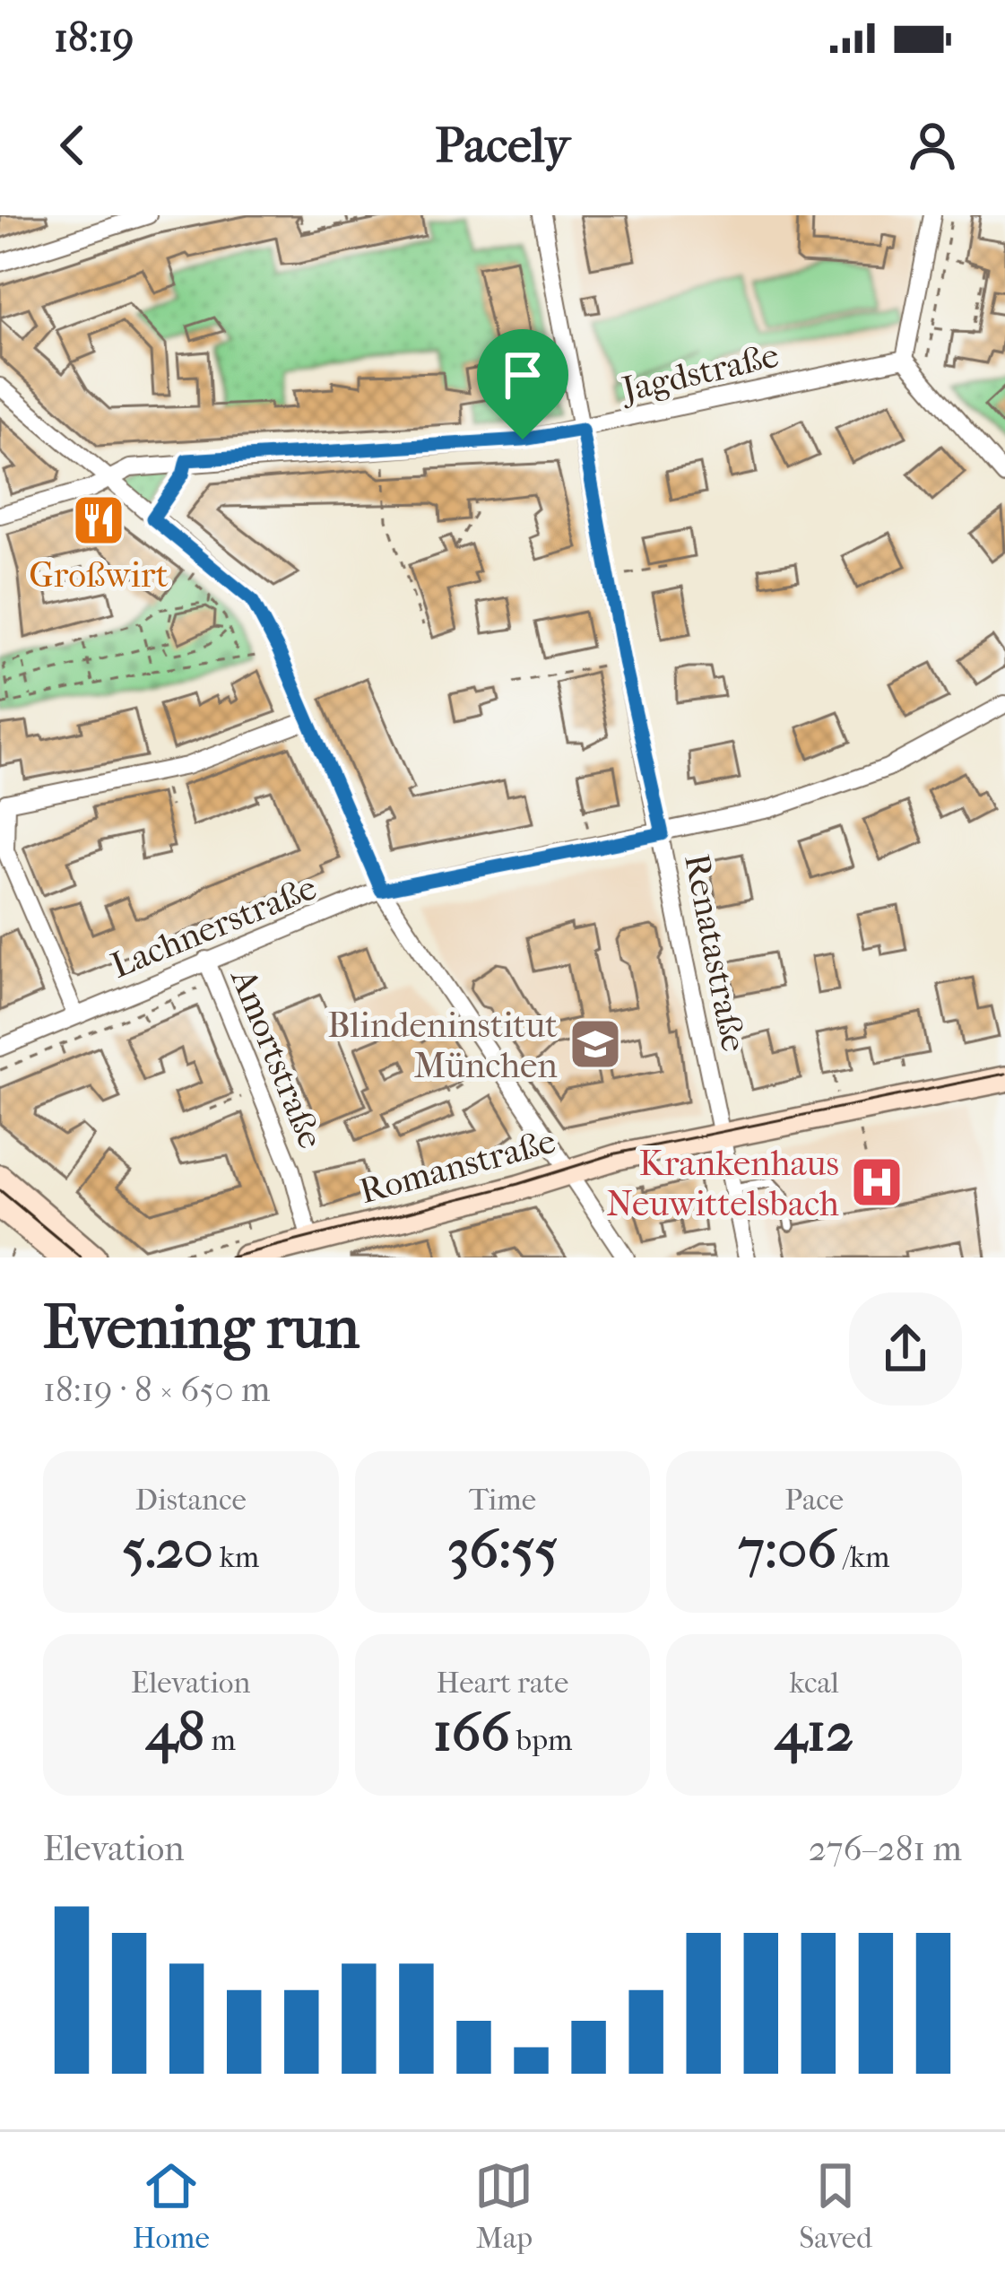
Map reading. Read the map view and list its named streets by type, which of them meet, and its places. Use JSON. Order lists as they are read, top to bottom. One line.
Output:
{"streets":{"main road":["Romanstraße"],"street":["Jagdstraße","Lachnerstraße","Renatastraße","Amortstraße"]},"crossings":[["Jagdstraße","Renatastraße"],["Lachnerstraße","Renatastraße"],["Lachnerstraße","Amortstraße"],["Renatastraße","Romanstraße"],["Amortstraße","Romanstraße"]],"places":{"restaurant":["Großwirt"],"school or university":["Blindeninstitut München"],"hospital":["Krankenhaus Neuwittelsbach"]},"page":{"status":"18:19","header":"Pacely","heading":["Evening run","18:19 · 8 × 650 m"],"stats":[["Distance","5.20 km"],["Time","36:55"],["Pace","7:06 /km"],["Elevation","48 m"],["Heart rate","166 bpm"],["kcal","412"]],"chart":["Elevation","276–281 m"],"tabs":["Home","Map","Saved"]}}
